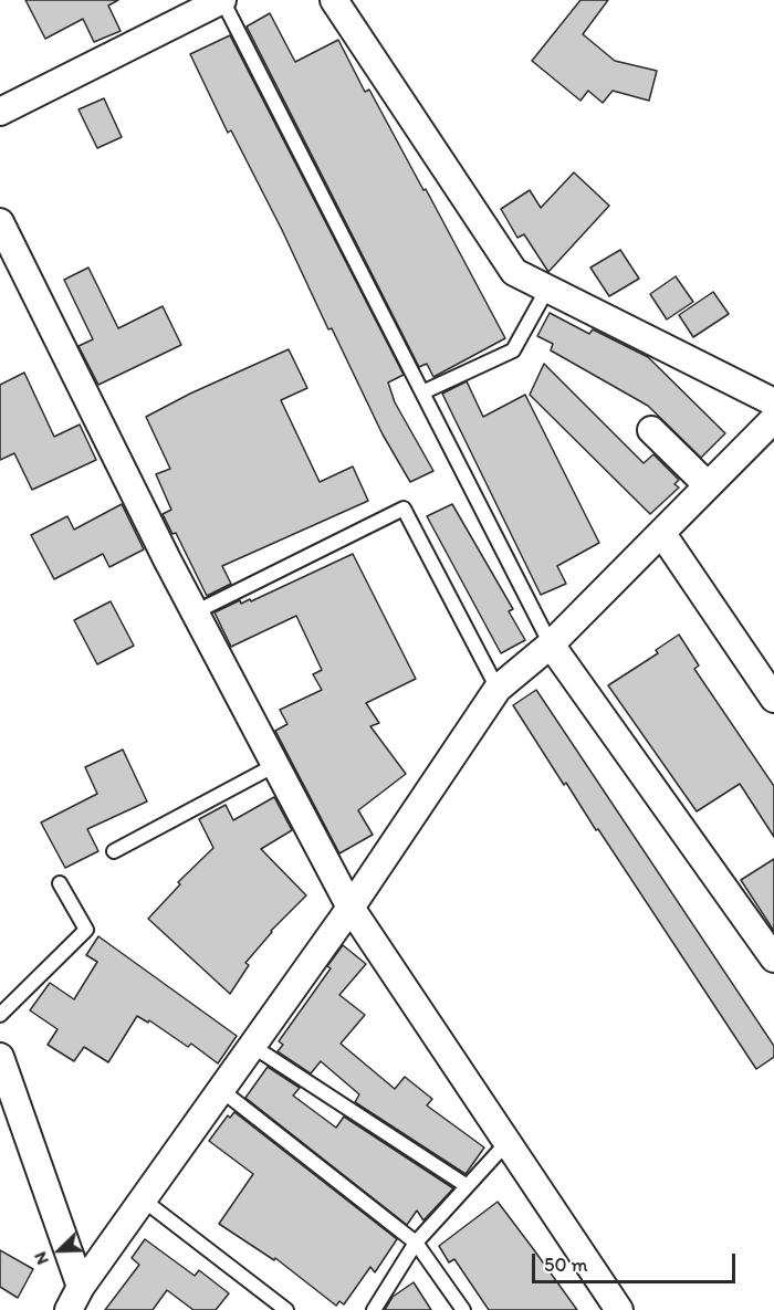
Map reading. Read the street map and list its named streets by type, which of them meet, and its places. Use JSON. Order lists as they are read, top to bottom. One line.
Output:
{"scale_bar":"50 m","north":"bottom left"}
